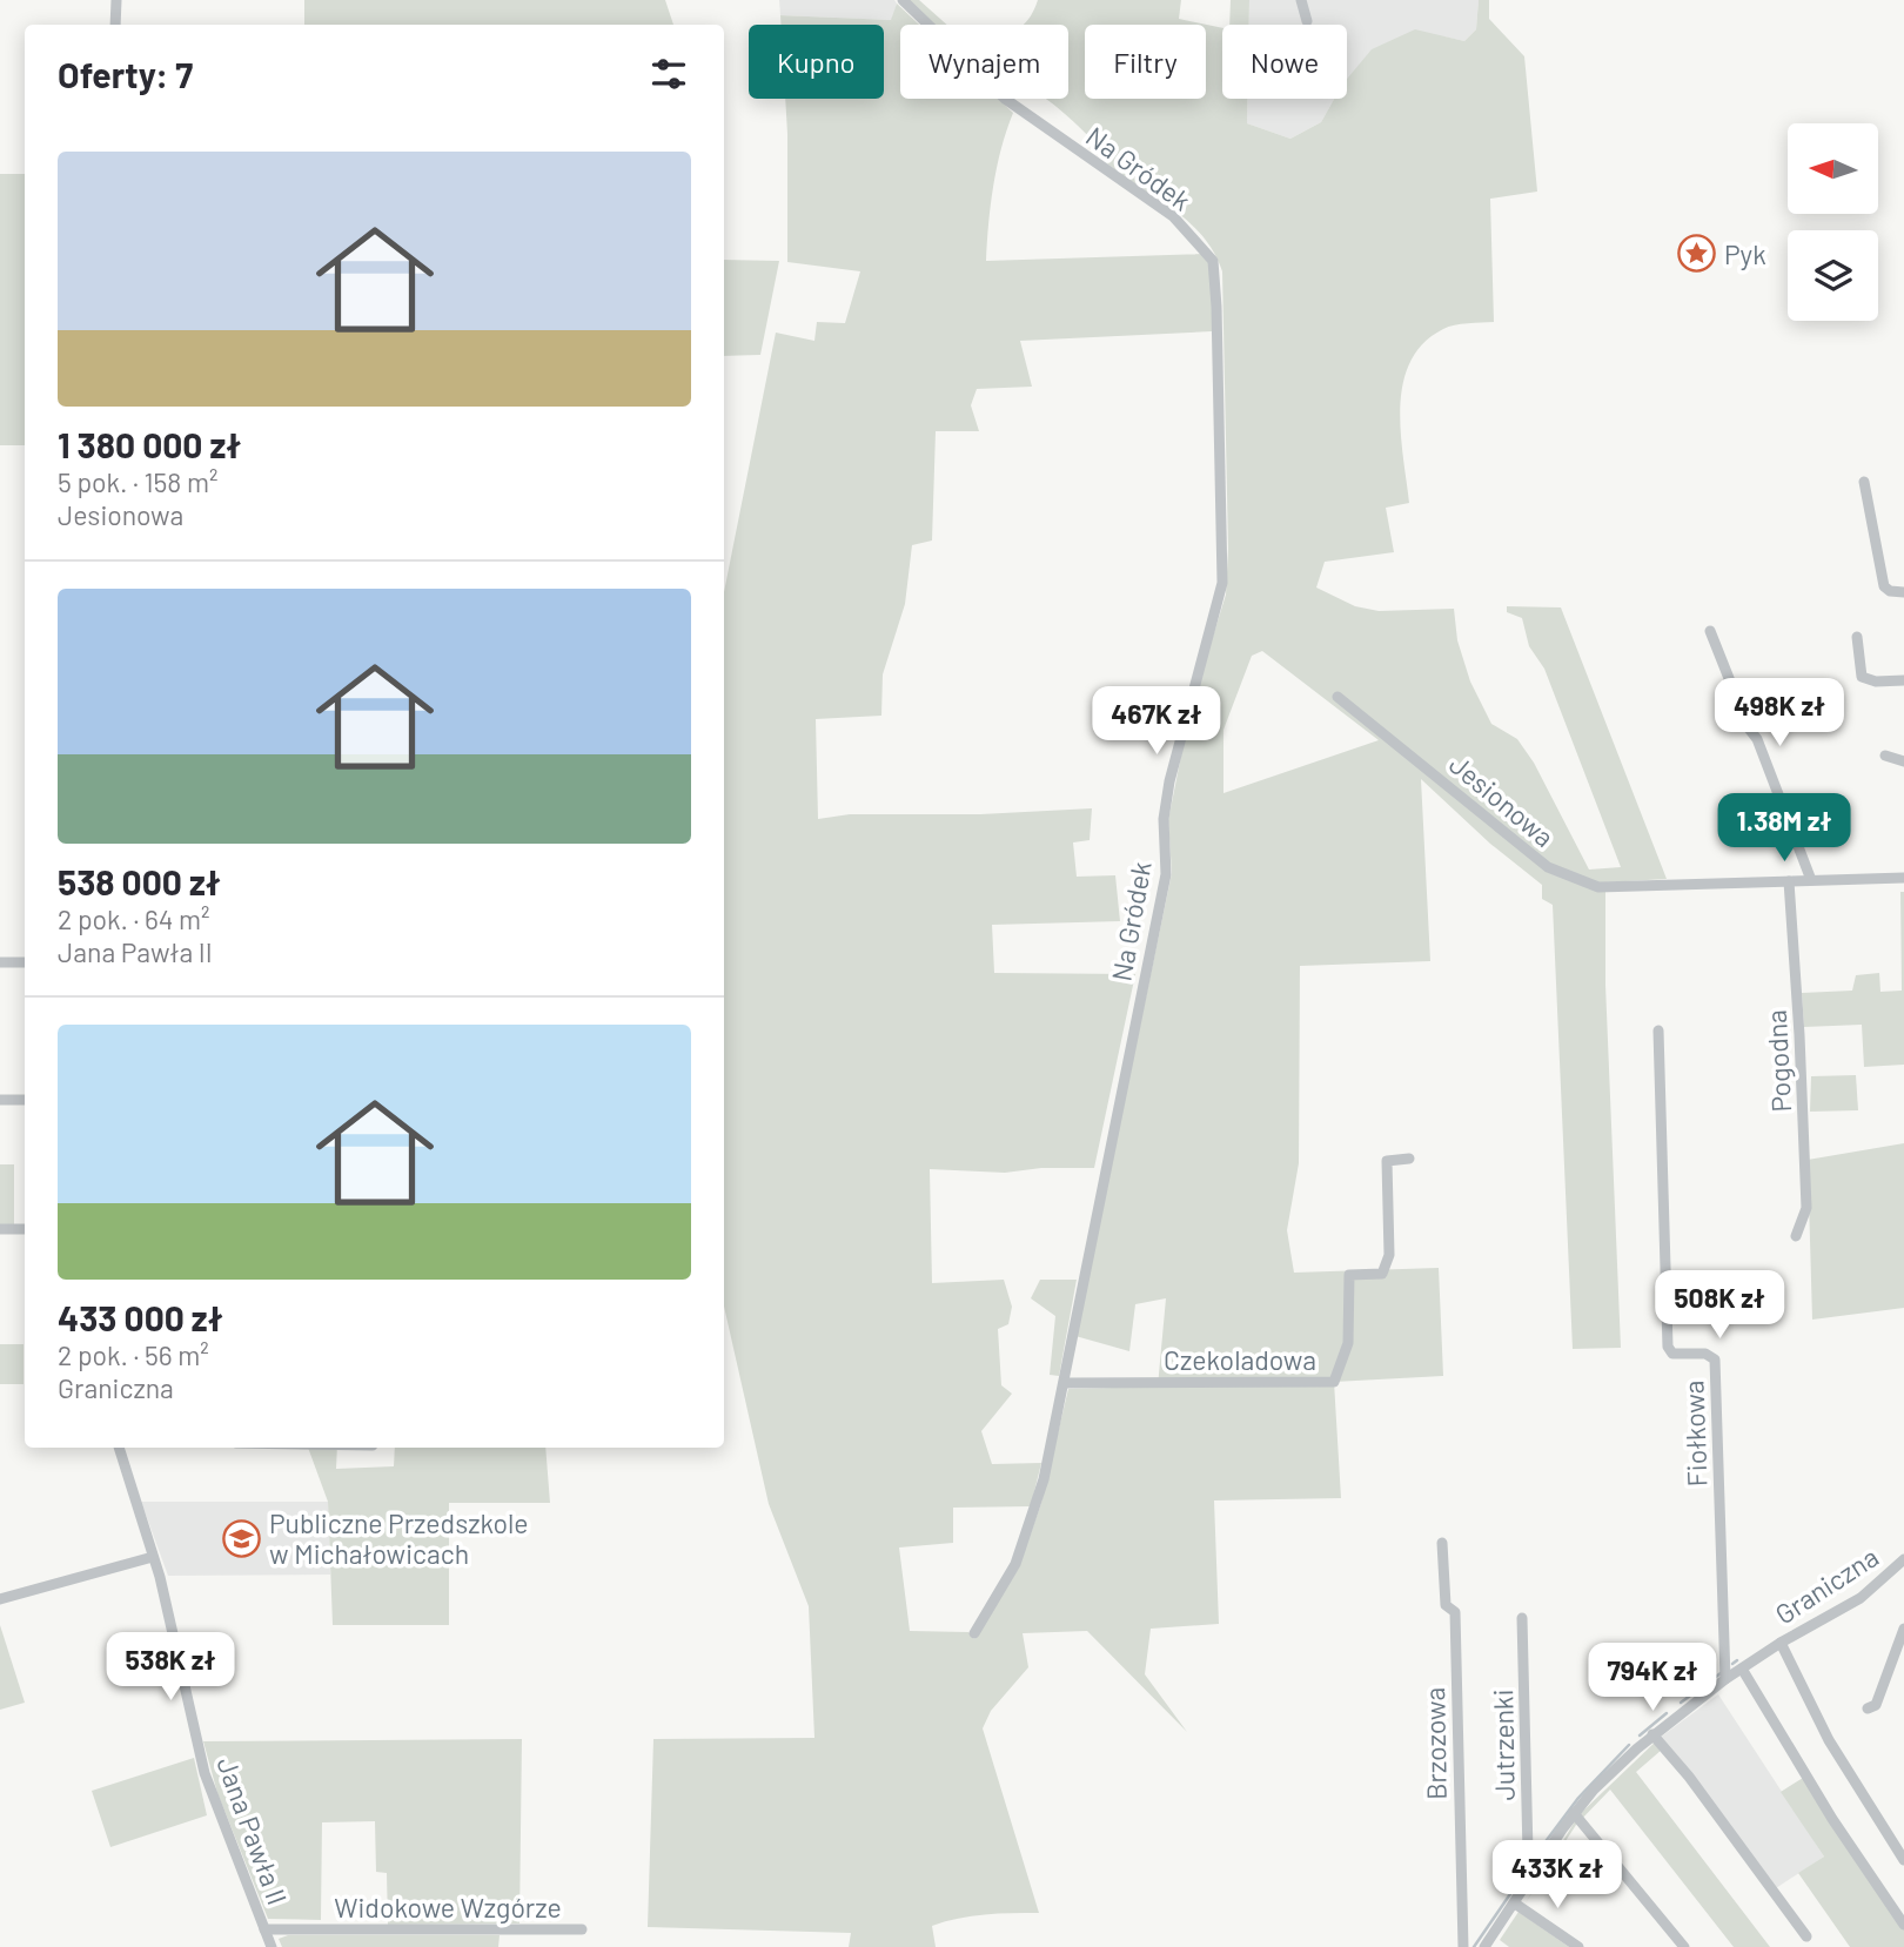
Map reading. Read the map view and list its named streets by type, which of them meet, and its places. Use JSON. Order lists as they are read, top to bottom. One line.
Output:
{"streets":{"street":["Na Gródek","Jesionowa","Pogodna","Czekoladowa","Fiołkowa","Graniczna","Brzozowa","Jutrzenki","Jana Pawła II","Widokowe Wzgórze"]},"crossings":[["Na Gródek","Czekoladowa"],["Jesionowa","Pogodna"],["Fiołkowa","Graniczna"],["Graniczna","Jutrzenki"],["Jana Pawła II","Widokowe Wzgórze"]],"places":{"place":["Pyk"],"school or university":["Publiczne Przedszkole w Michałowicach"]},"north":"left","page":{"chip":["Kupno","Wynajem","Filtry","Nowe"],"heading":"Oferty: 7","list":[{"name":"1 380 000 zł","note":"5 pok. · 158 m² · Jesionowa"},{"name":"538 000 zł","note":"2 pok. · 64 m² · Jana Pawła II"},{"name":"433 000 zł","note":"2 pok. · 56 m² · Graniczna"}],"price":["498K zł","467K zł","1.38M zł","508K zł","538K zł","794K zł","433K zł"]}}
